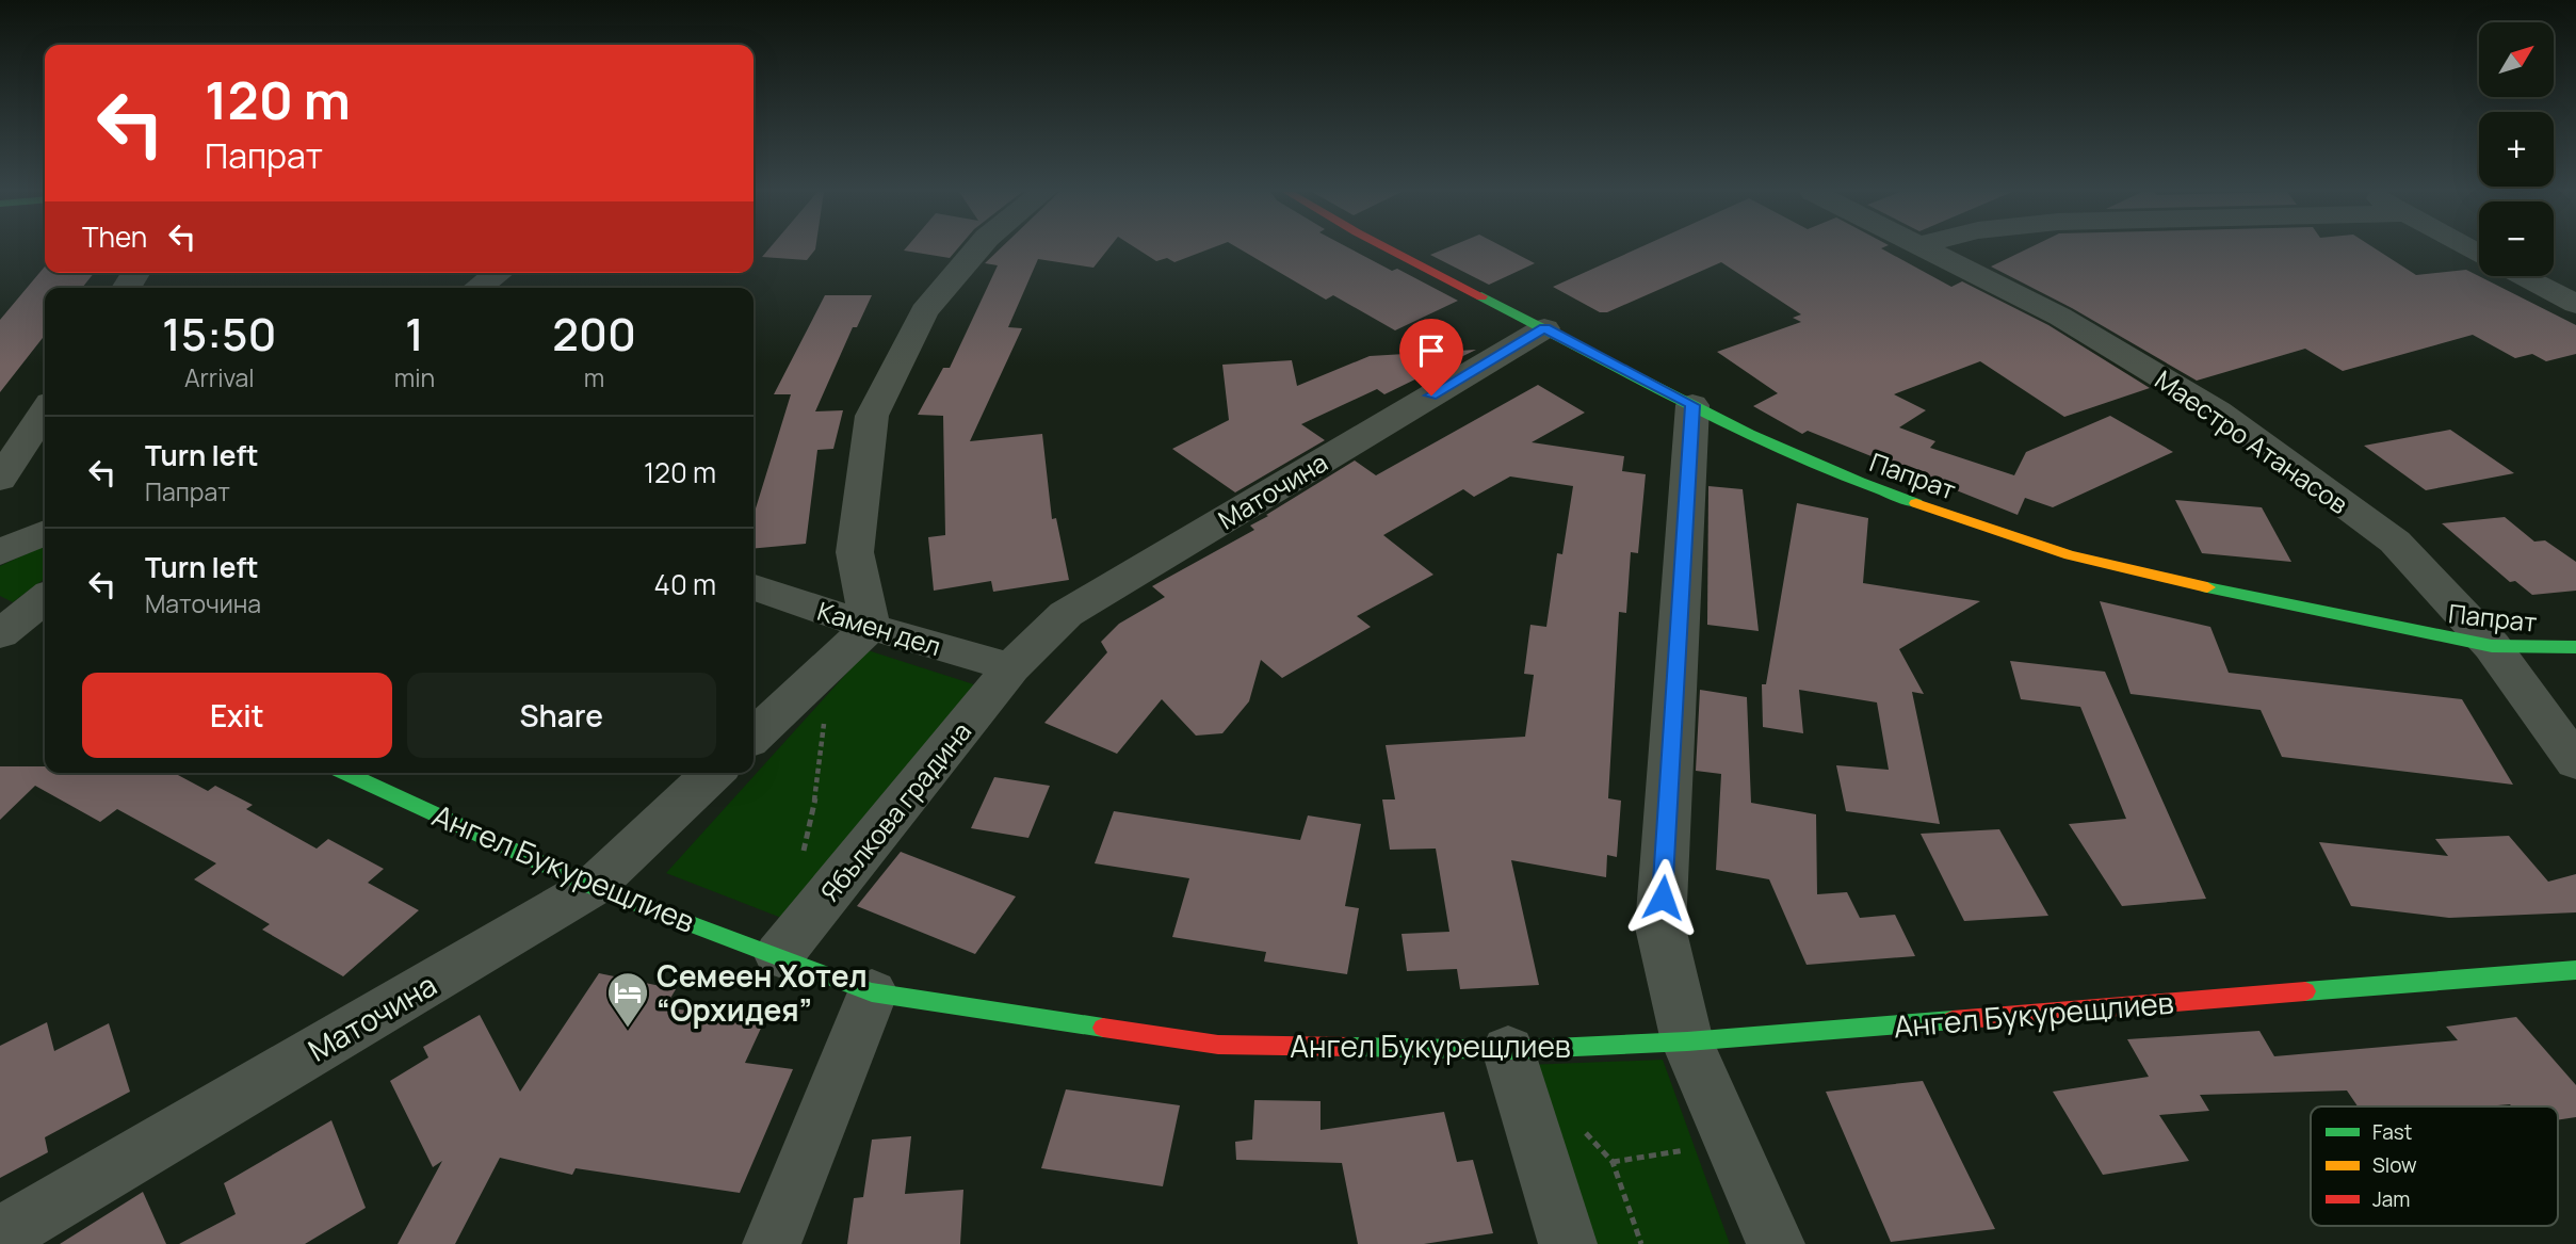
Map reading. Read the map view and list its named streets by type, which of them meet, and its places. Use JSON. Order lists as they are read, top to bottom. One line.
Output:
{"streets":{"street":["Маестро Атанасов","Папрат","Маточина","Камен дел","Ябълкова градина","Ангел Букурещлиев"]},"crossings":[["Маестро Атанасов","Папрат"],["Папрат","Маточина"],["Маточина","Камен дел"],["Маточина","Ябълкова градина"],["Маточина","Ангел Букурещлиев"],["Камен дел","Ябълкова градина"],["Ябълкова градина","Ангел Букурещлиев"]],"places":{"hotel":["Семеен Хотел “Орхидея”"]},"legend":["Fast","Slow","Jam"],"north":"top right","page":{"map_buttons":["+","−"],"turn":["120 m","Папрат"],"then":"Then","eta":["15:50","Arrival","1","min","200","m"],"list":[{"name":"Turn left","note":"Папрат","value":"120 m"},{"name":"Turn left","note":"Маточина","value":"40 m"}],"buttons":["Exit","Share"]}}
